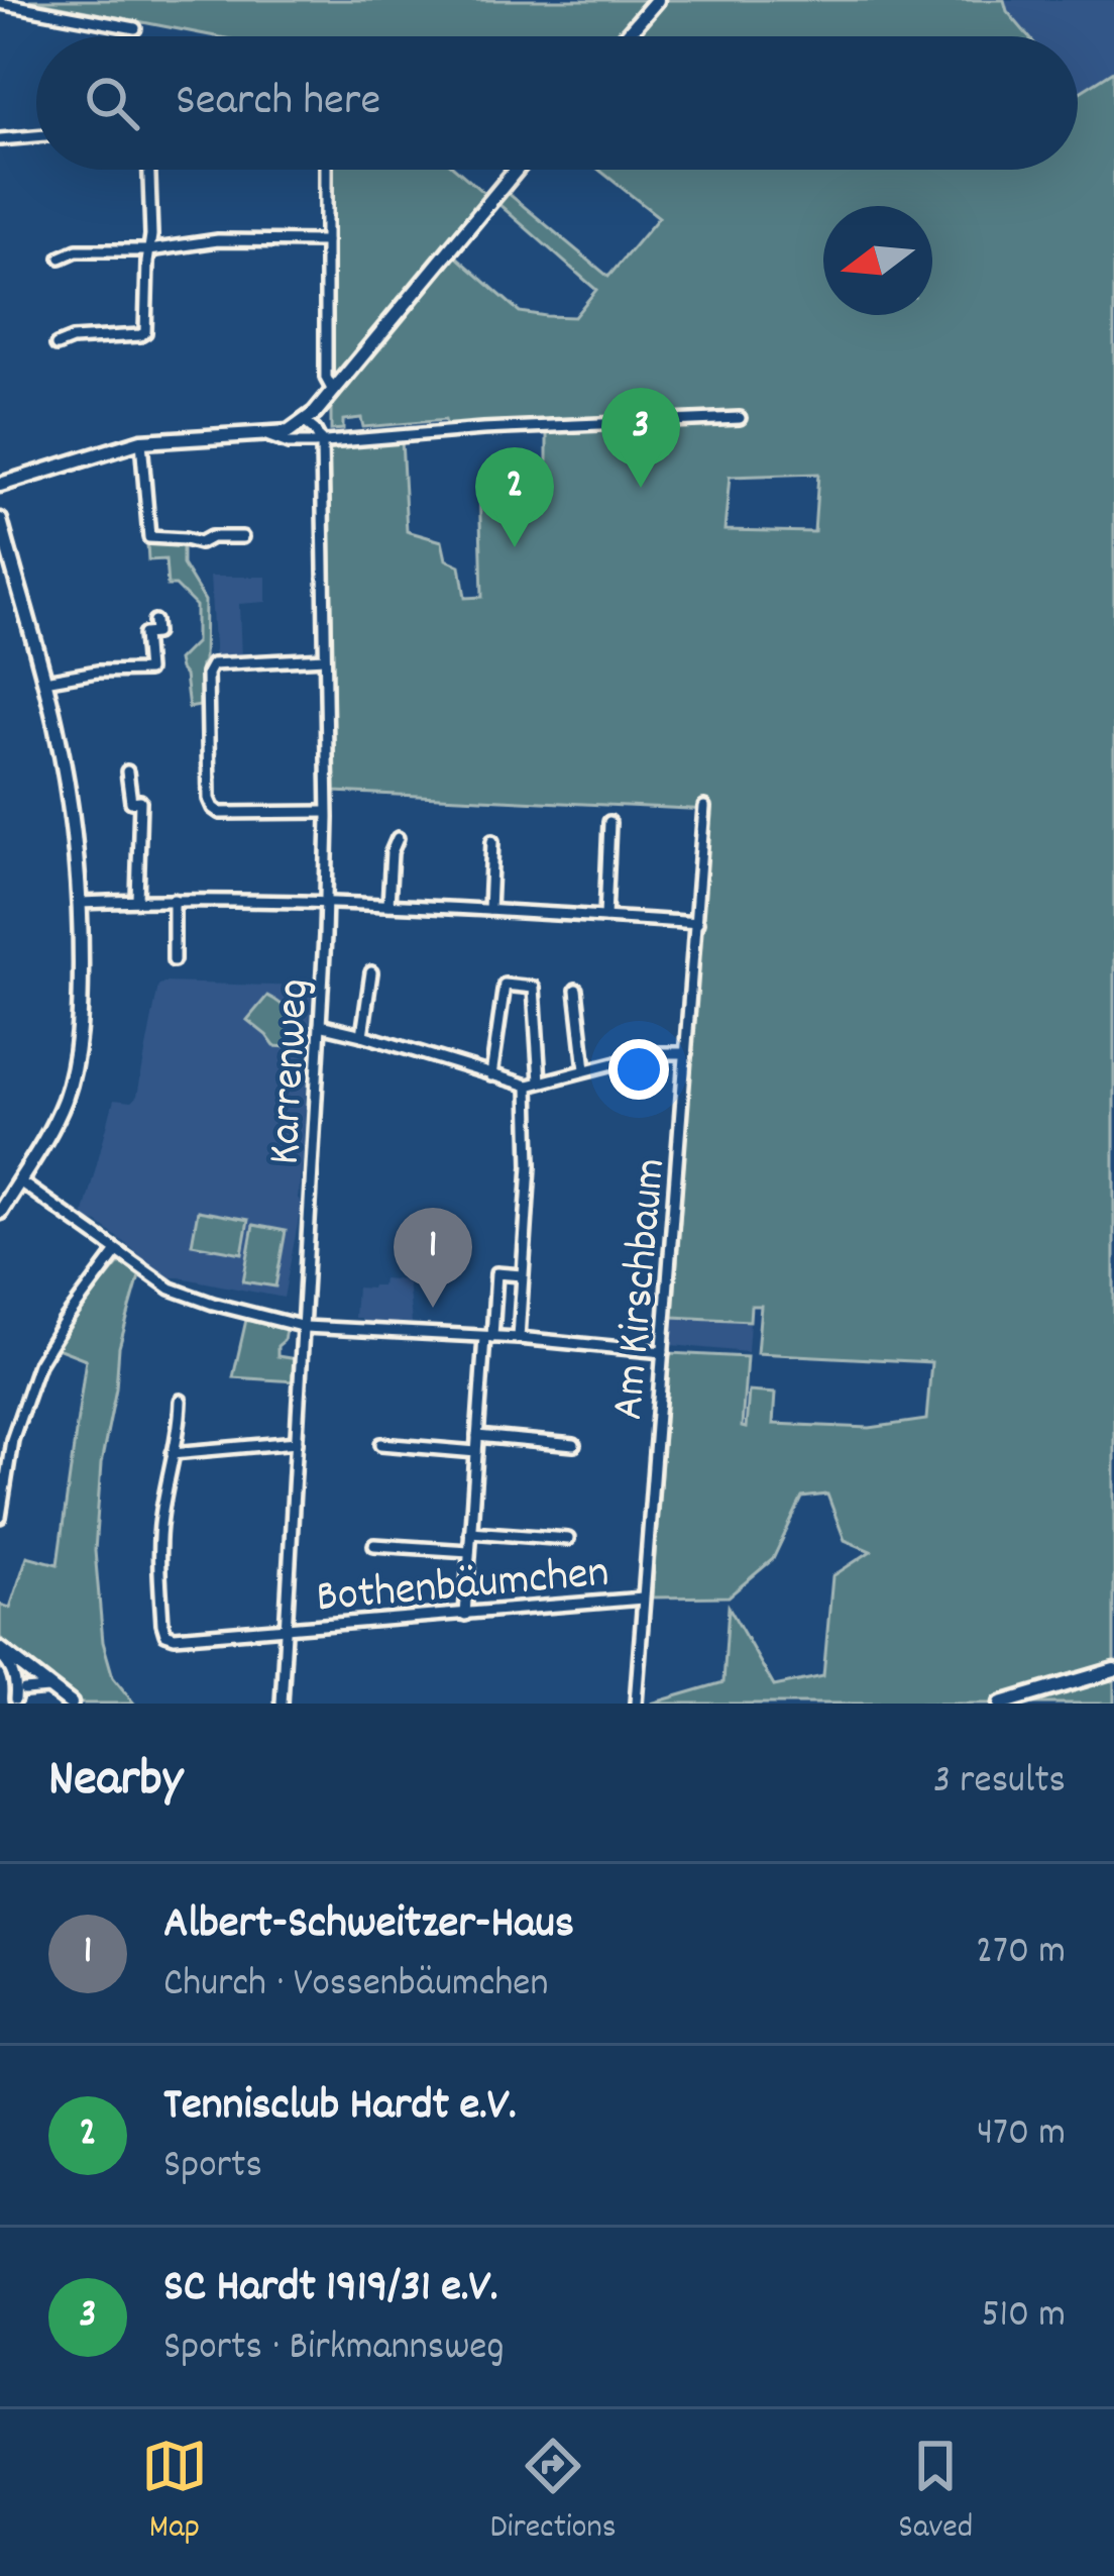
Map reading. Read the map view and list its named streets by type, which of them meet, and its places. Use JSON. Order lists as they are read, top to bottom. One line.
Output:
{"streets":{"street":["Karrenweg","Am Kirschbaum","Bothenbäumchen"]},"crossings":[["Karrenweg","Bothenbäumchen"],["Am Kirschbaum","Bothenbäumchen"]],"north":"left","page":{"search":"Search here","pins":["3","2","1"],"heading":["Nearby","3 results"],"list":[{"mark":"1","name":"Albert-Schweitzer-Haus","note":"Church · Vossenbäumchen","value":"270 m"},{"mark":"2","name":"Tennisclub Hardt e.V.","note":"Sports","value":"470 m"},{"mark":"3","name":"SC Hardt 1919/31 e.V.","note":"Sports · Birkmannsweg","value":"510 m"}],"nav":["Map","Directions","Saved"]}}
